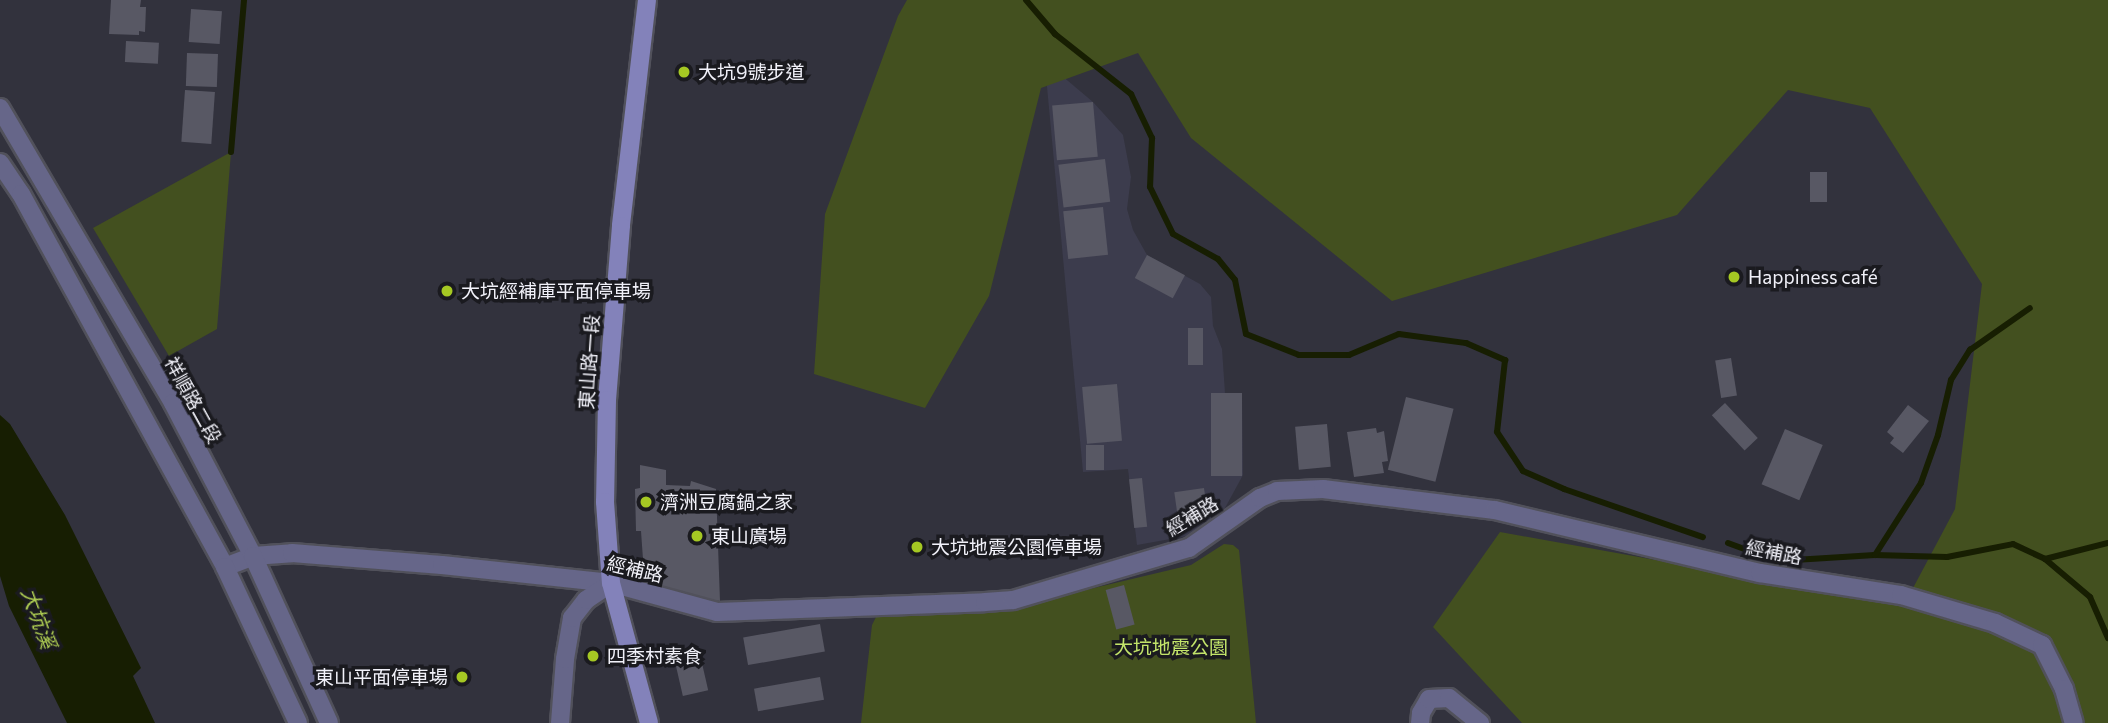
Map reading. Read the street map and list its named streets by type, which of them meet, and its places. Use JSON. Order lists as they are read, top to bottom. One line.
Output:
{"streets":{"main road":["東山路一段"],"street":["祥順路二段","經補路"]},"crossings":[["東山路一段","經補路"],["祥順路二段","經補路"]],"water":["大坑溪"],"parks":["大坑地震公園"],"places":["大坑9號步道","Happiness café","大坑經補庫平面停車場","濟洲豆腐鍋之家","東山廣場","大坑地震公園停車場","四季村素食","東山平面停車場"]}
